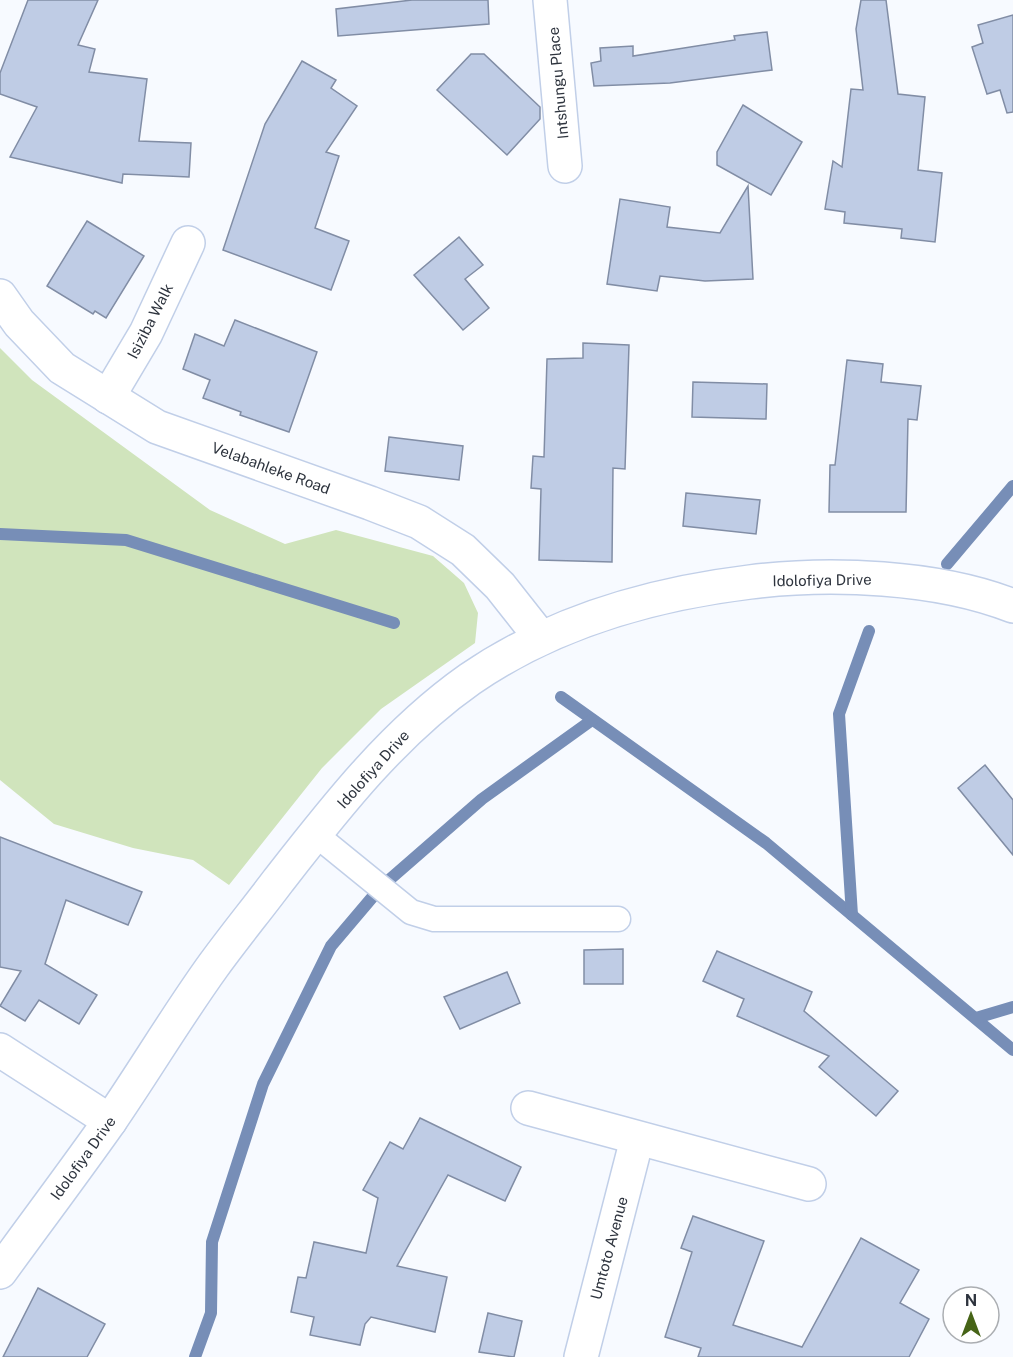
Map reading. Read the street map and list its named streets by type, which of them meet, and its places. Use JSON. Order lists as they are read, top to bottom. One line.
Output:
{"streets":{"street":["Intshungu Place","Isiziba Walk","Velabahleke Road","Idolofiya Drive","Umtoto Avenue"]},"crossings":[["Isiziba Walk","Velabahleke Road"],["Velabahleke Road","Idolofiya Drive"]],"north":"top"}
